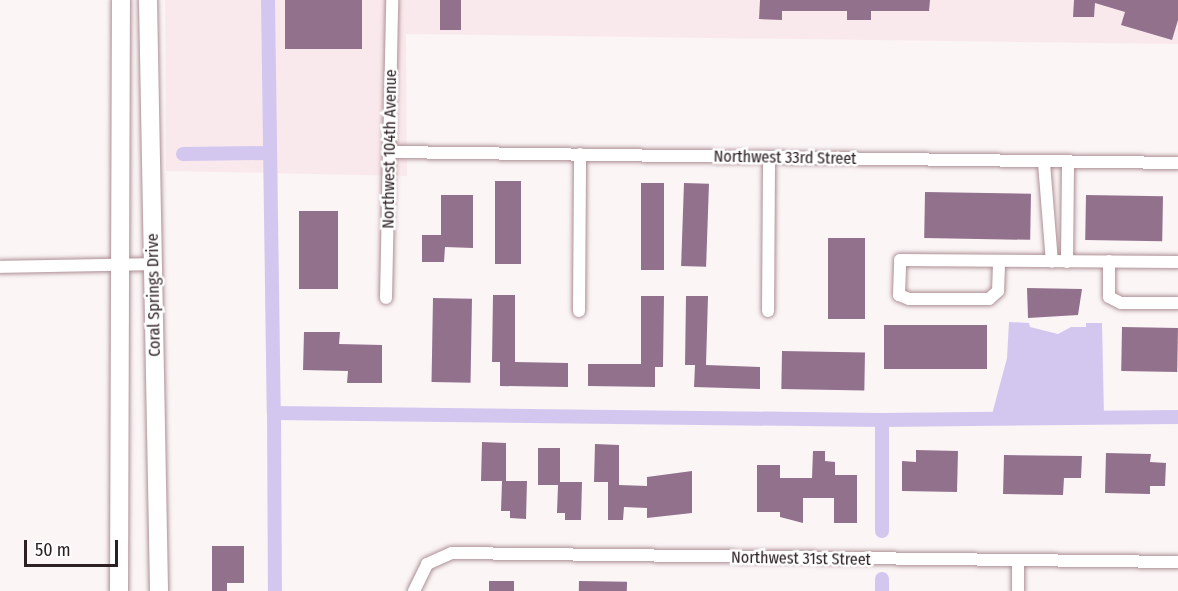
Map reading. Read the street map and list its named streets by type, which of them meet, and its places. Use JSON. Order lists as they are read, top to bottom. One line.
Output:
{"streets":{"main road":["Coral Springs Drive"],"street":["Northwest 104th Avenue","Northwest 33rd Street","Northwest 31st Street"]},"crossings":[["Northwest 104th Avenue","Northwest 33rd Street"]],"scale_bar":"50 m"}
